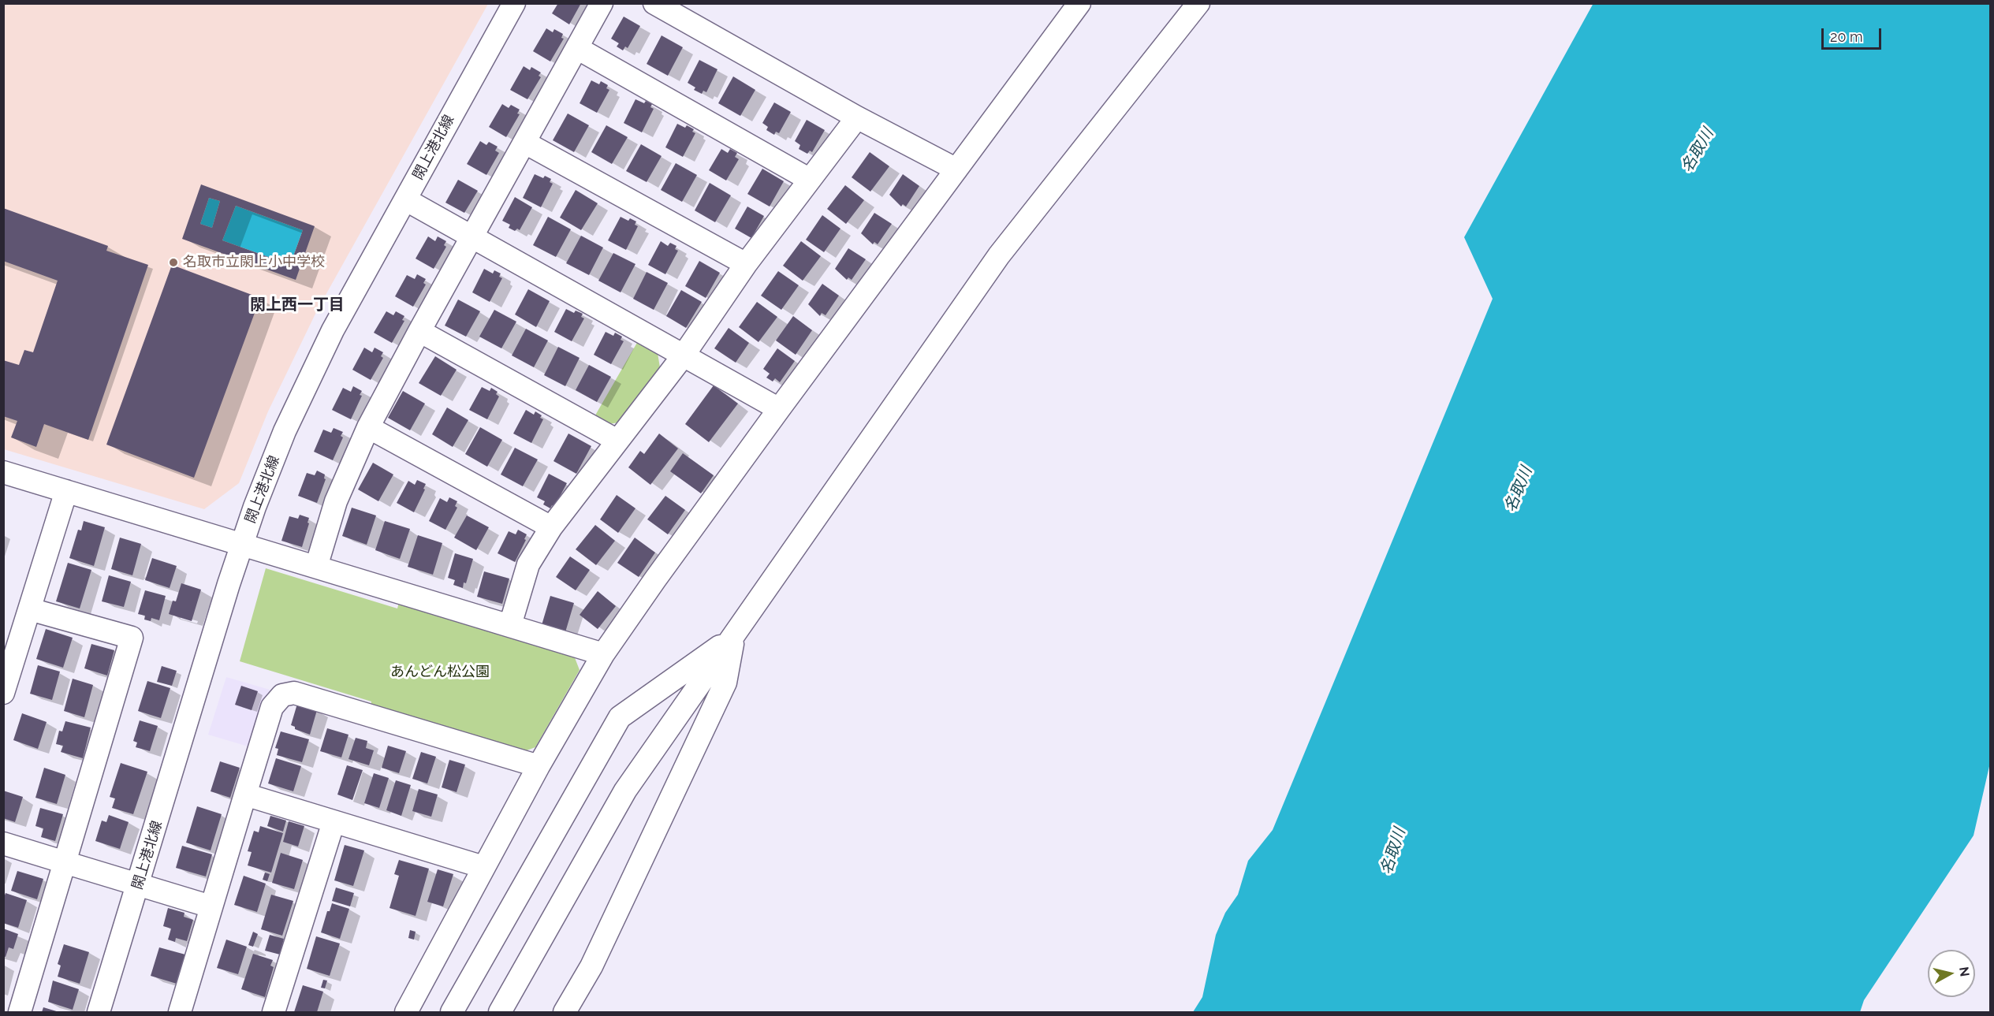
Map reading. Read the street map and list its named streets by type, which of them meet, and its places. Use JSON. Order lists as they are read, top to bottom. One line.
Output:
{"streets":{"street":["閖上港北線"]},"districts":["閖上西一丁目"],"water":["名取川"],"parks":["あんどん松公園"],"places":["名取市立閖上小中学校"],"scale_bar":"20 m","north":"right"}
